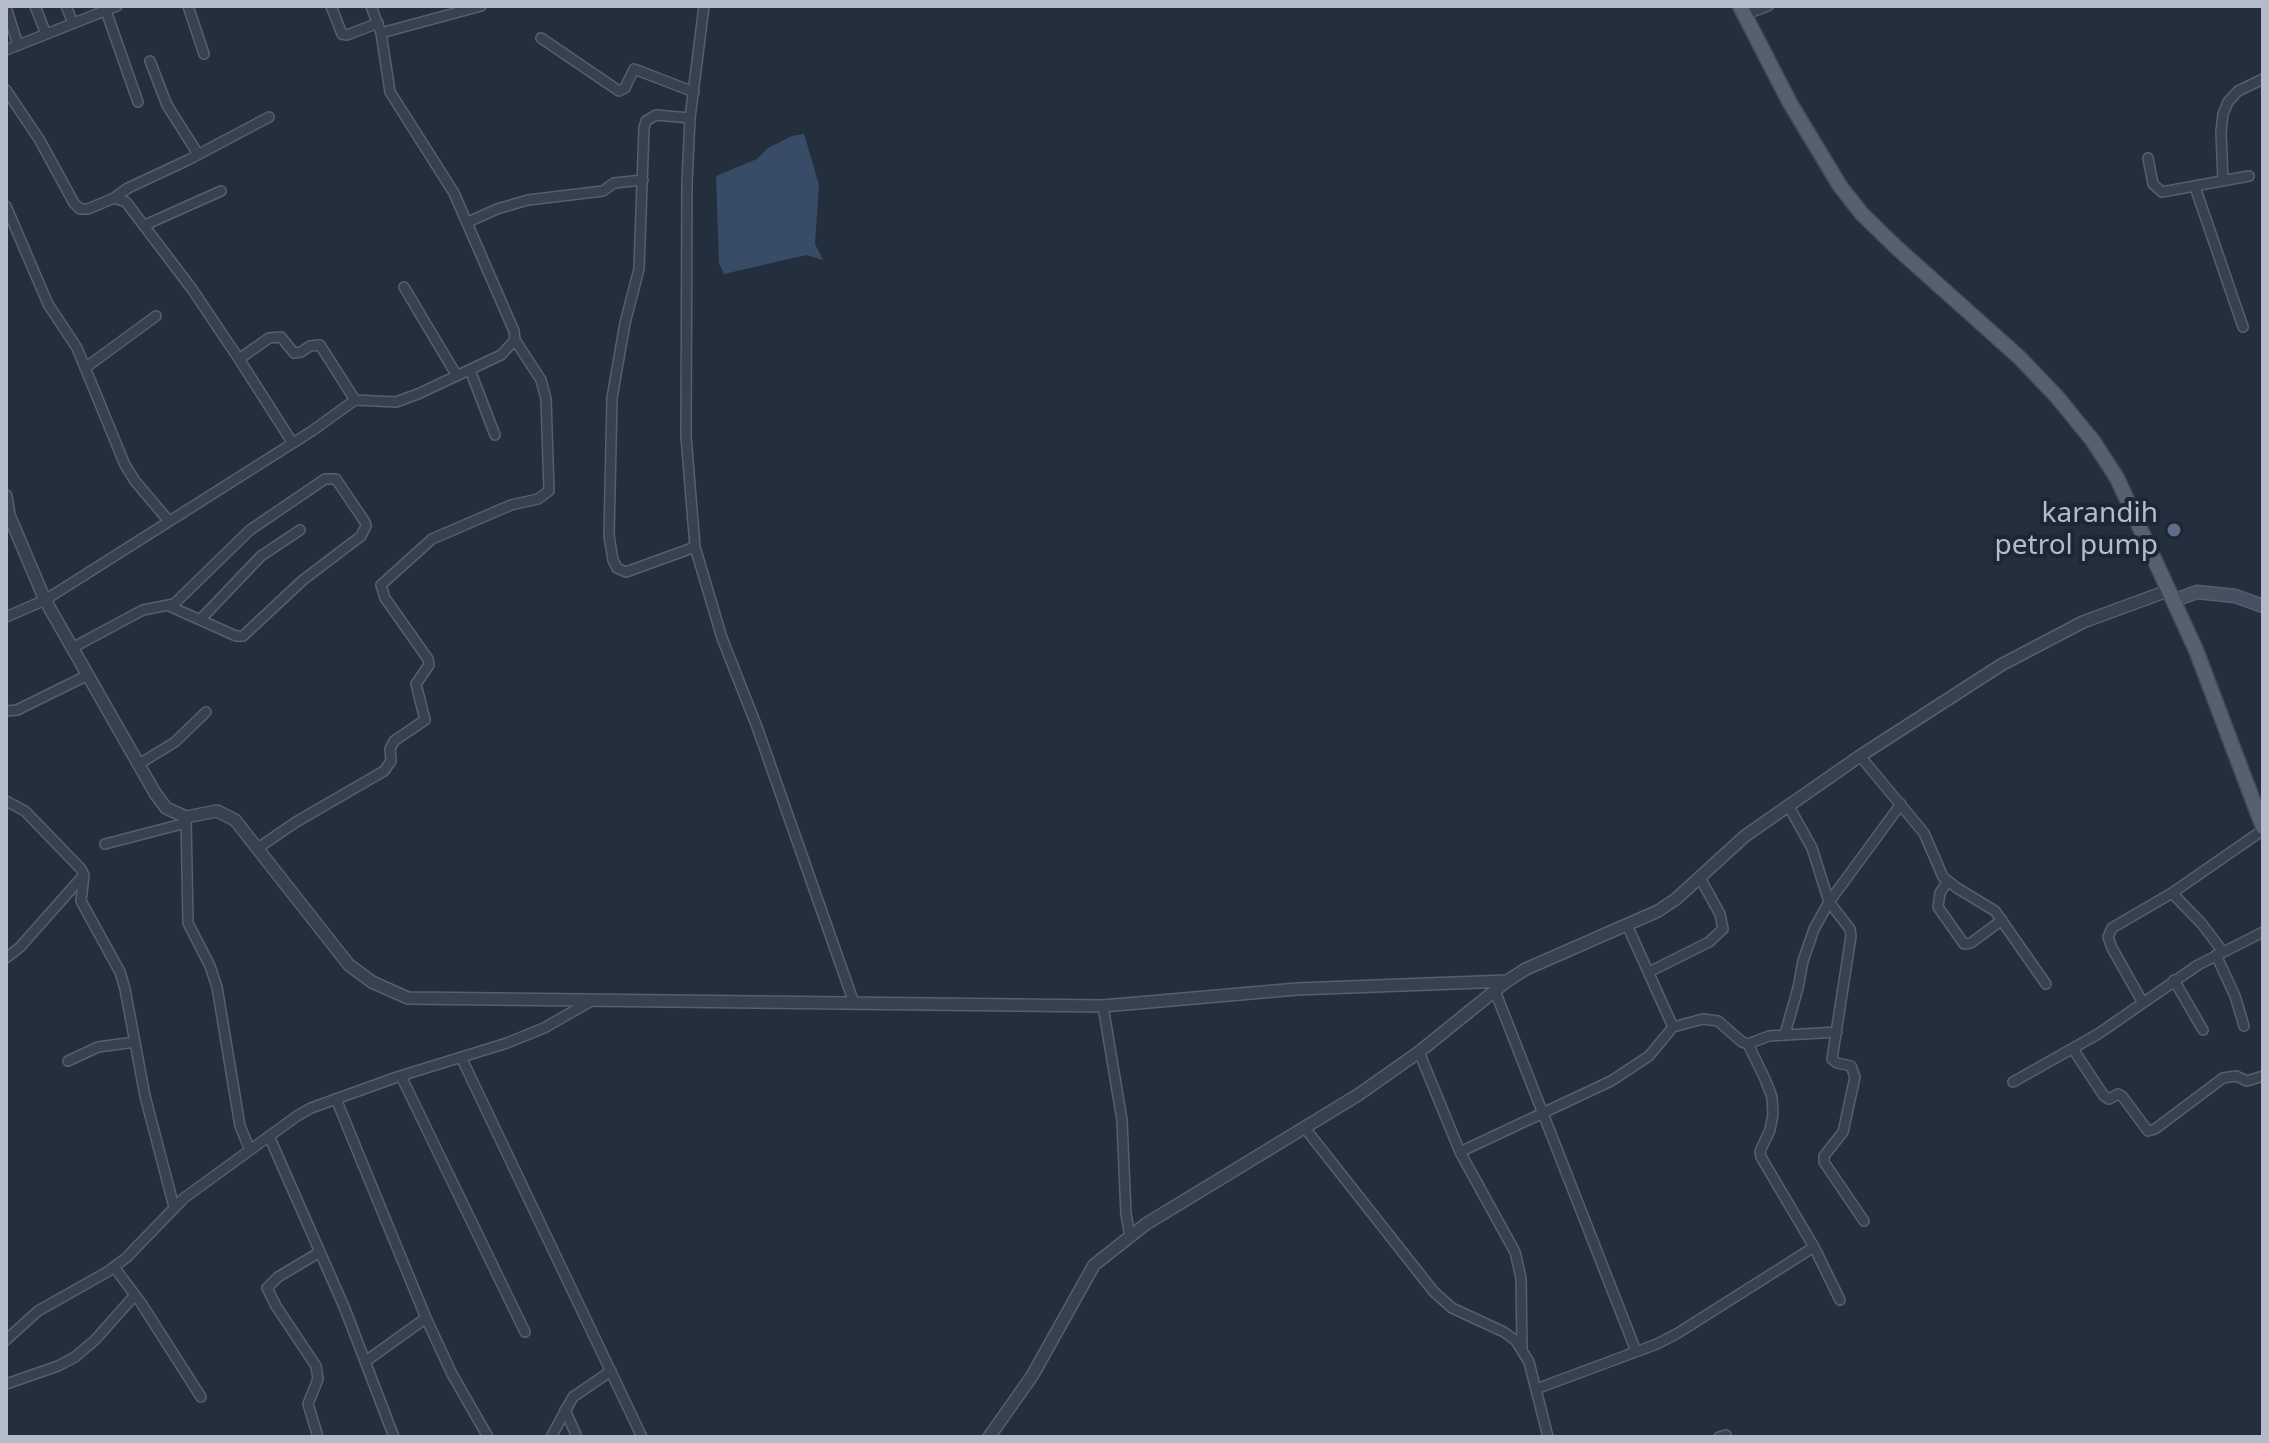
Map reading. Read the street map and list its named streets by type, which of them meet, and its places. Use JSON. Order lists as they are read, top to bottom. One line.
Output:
{"places":["karandih petrol pump"]}
